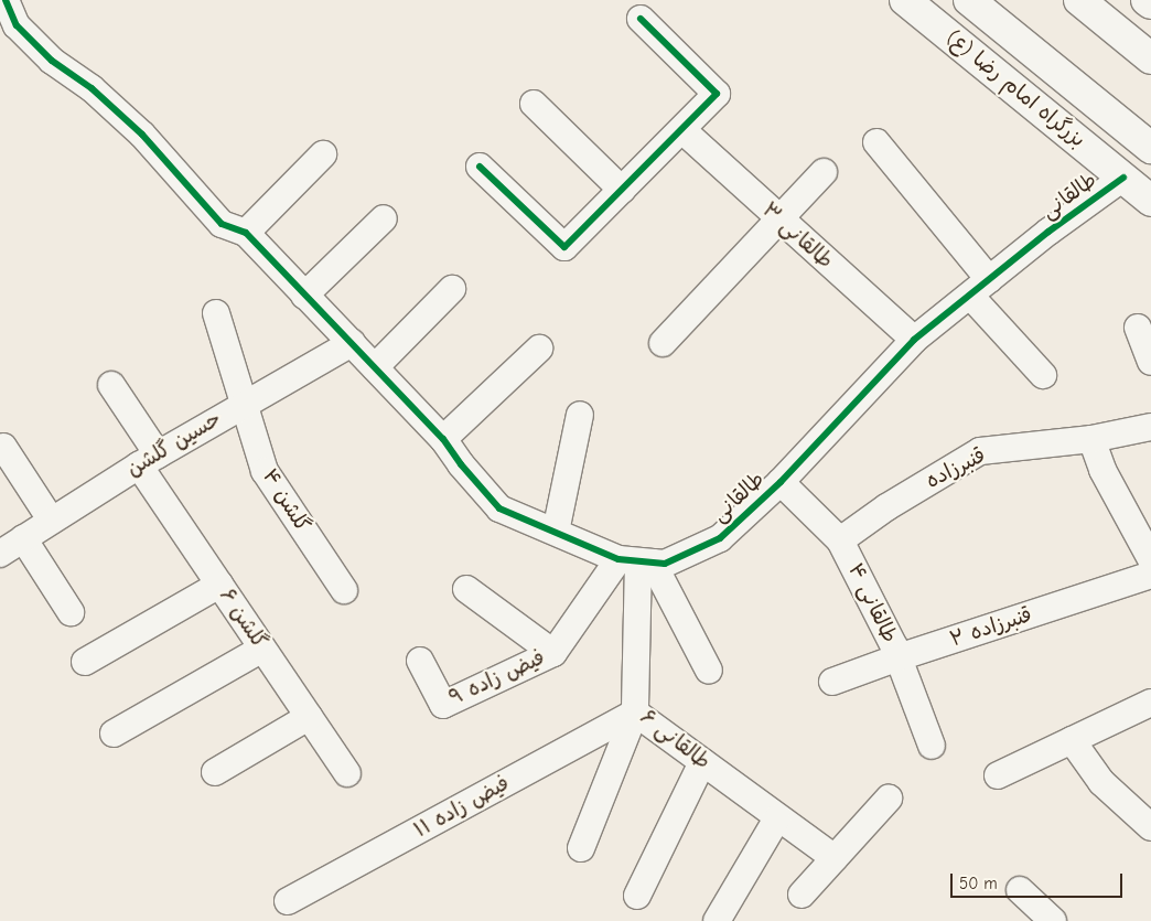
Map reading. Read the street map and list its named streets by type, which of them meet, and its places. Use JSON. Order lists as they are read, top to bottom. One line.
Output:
{"streets":{"main road":["بزرگراه امام رضا (ع)"],"street":["طالقانی","طالقانی ۳","حسین گلشن","قنبرزاده","گلشن ۴","طالقانی ۴","گلشن ۶","قنبرزاده ۲","فیض زاده ۹","طالقانی ۶","فیض زاده ۱۱"]},"crossings":[["بزرگراه امام رضا (ع)","طالقانی"],["طالقانی","طالقانی ۳"],["طالقانی","طالقانی ۴"],["طالقانی","فیض زاده ۹"],["طالقانی","طالقانی ۶"],["حسین گلشن","گلشن ۴"],["حسین گلشن","گلشن ۶"],["قنبرزاده","طالقانی ۴"],["طالقانی ۴","قنبرزاده ۲"],["فیض زاده ۹","طالقانی ۶"],["طالقانی ۶","فیض زاده ۱۱"]],"scale_bar":"50 m"}
